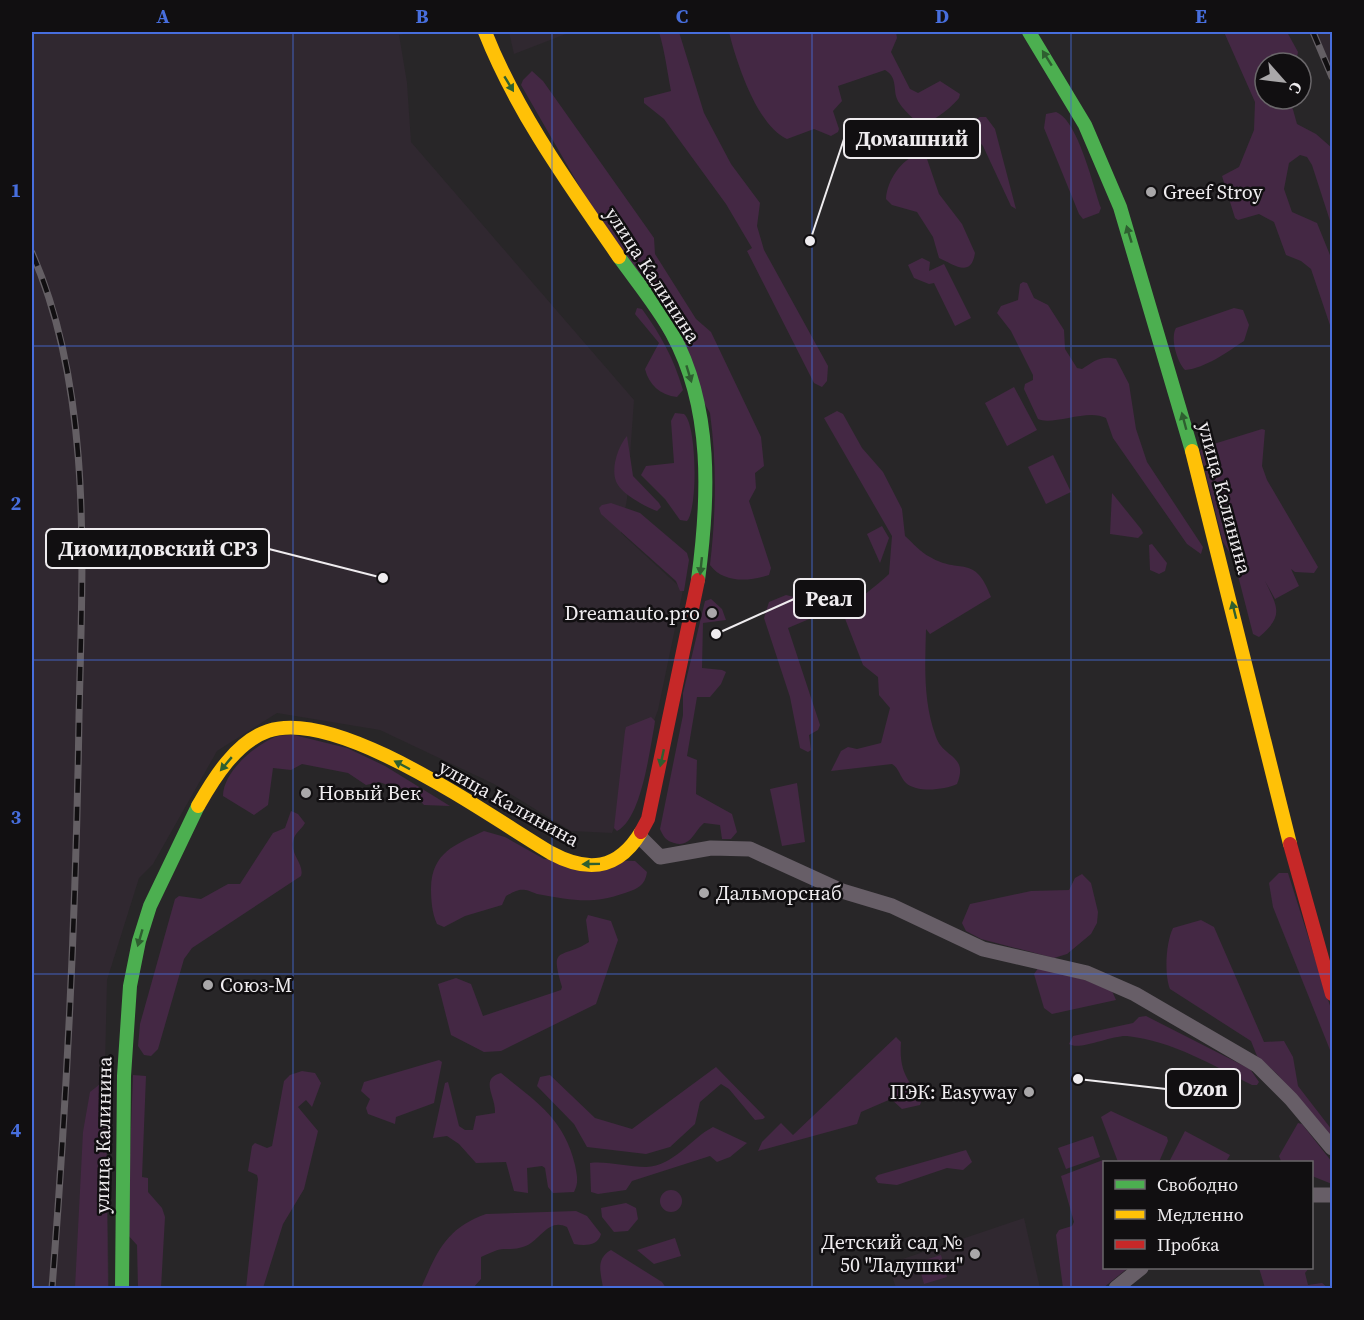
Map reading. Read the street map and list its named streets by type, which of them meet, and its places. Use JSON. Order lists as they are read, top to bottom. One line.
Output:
{"streets":{"main road":["улица Калинина"]},"places":["Greef Stroy","Домашний","Диомидовский СРЗ","Dreamauto.pro","Реал","Новый Век","Дальморснаб","Союз-М","Ozon","ПЭК: Easyway","Детский сад № 50 \"Ладушки\""],"legend":["Свободно","Медленно","Пробка"],"north":"bottom right","grid":{"columns":["A","B","C","D","E"],"rows":["1","2","3","4"]}}
